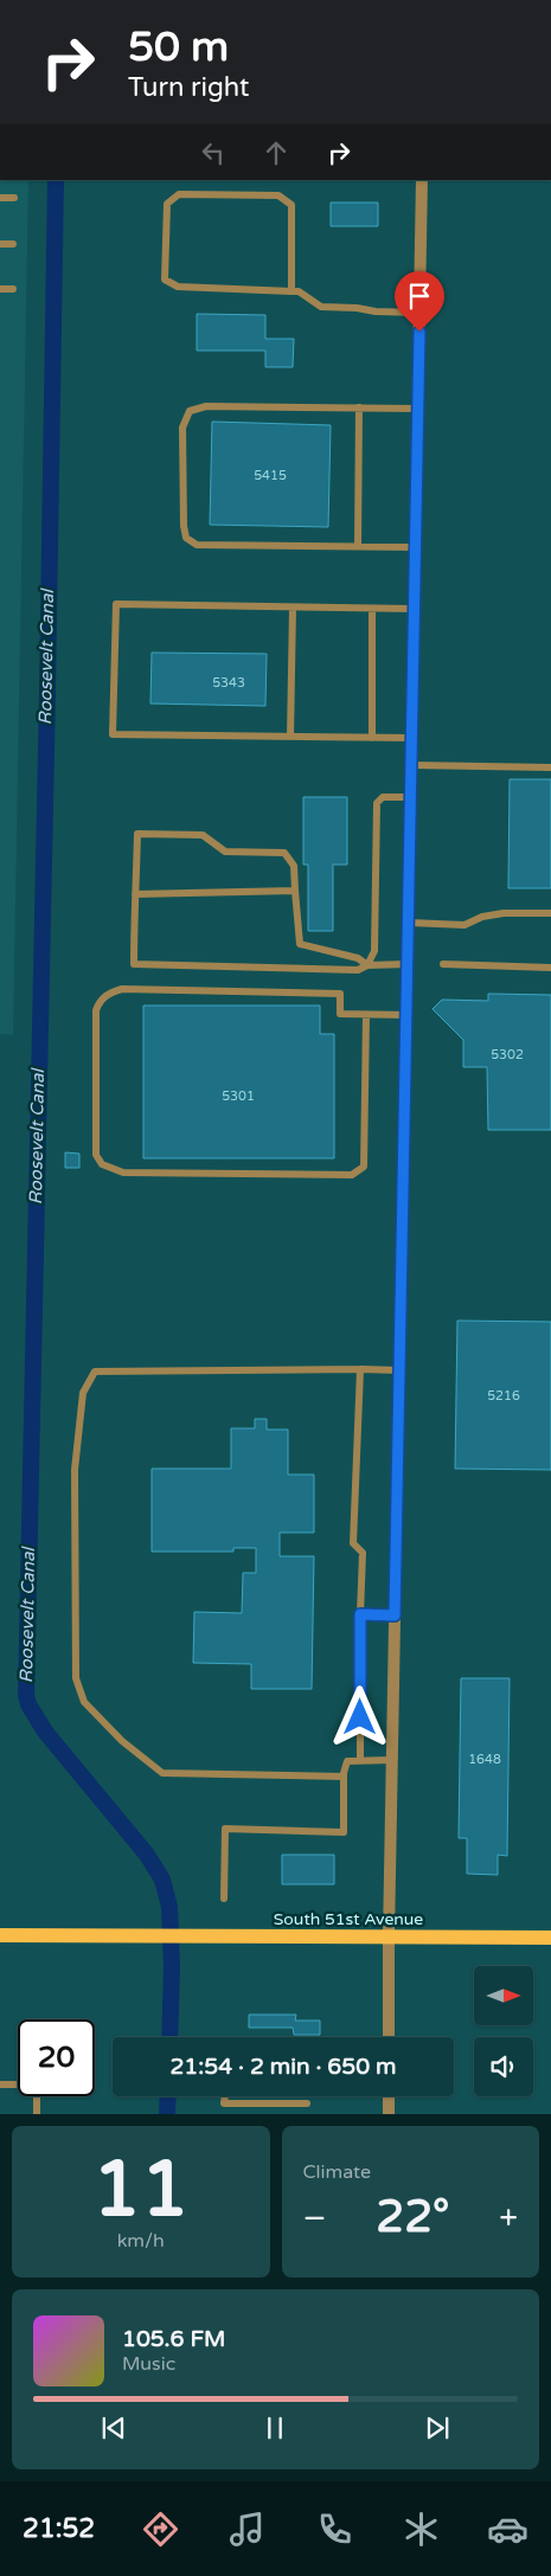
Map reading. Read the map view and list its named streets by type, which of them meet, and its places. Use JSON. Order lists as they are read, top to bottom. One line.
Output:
{"streets":{"main road":["South 51st Avenue"]},"water":["Roosevelt Canal"],"house_numbers":["5415","5343","5302","5301","5216","1648"],"north":"right","page":{"turn":["50 m","Turn right"],"limit":"20","trip":"21:54 · 2 min · 650 m","tile":[["11","km/h"],"Climate"],"heat":["−","22°","+"],"song":["105.6 FM","Music"],"tabs":"21:52"}}
